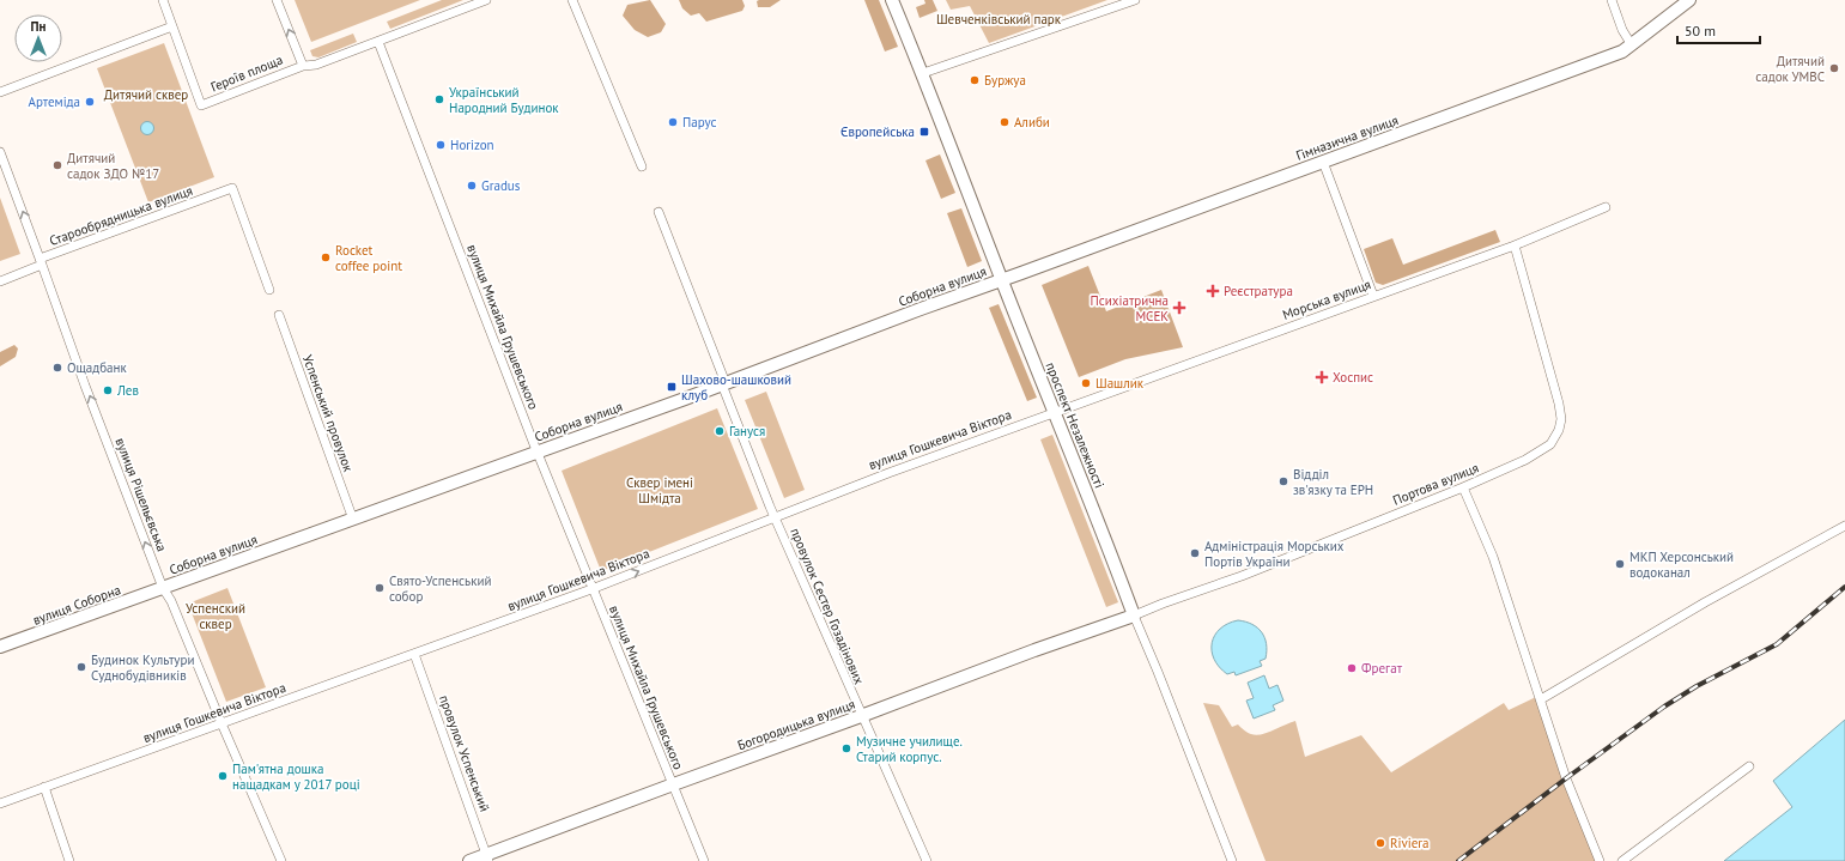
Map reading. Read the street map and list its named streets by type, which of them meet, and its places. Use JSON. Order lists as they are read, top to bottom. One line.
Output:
{"streets":{"street":["Героїв площа","Гімназична вулиця","Старообрядницька вулиця","Соборна вулиця","Морська вулиця","вулиця Михайла Грушевського","Успенський провулок","проспект Незалежності","вулиця Гошкевича Віктора","Портова вулиця","вулиця Рішельєвська","вулиця Соборна","провулок Сестер Гозадінових","Богородицька вулиця","провулок Успенський"]},"crossings":[["Гімназична вулиця","Соборна вулиця"],["Гімназична вулиця","проспект Незалежності"],["Старообрядницька вулиця","вулиця Рішельєвська"],["Соборна вулиця","вулиця Михайла Грушевського"],["Соборна вулиця","Успенський провулок"],["Соборна вулиця","проспект Незалежності"],["Соборна вулиця","вулиця Рішельєвська"],["Соборна вулиця","вулиця Соборна"],["Соборна вулиця","провулок Сестер Гозадінових"],["Морська вулиця","проспект Незалежності"],["Морська вулиця","вулиця Гошкевича Віктора"],["Морська вулиця","Портова вулиця"],["вулиця Михайла Грушевського","вулиця Гошкевича Віктора"],["вулиця Михайла Грушевського","Богородицька вулиця"],["проспект Незалежності","вулиця Гошкевича Віктора"],["проспект Незалежності","Портова вулиця"],["проспект Незалежності","Богородицька вулиця"],["вулиця Гошкевича Віктора","вулиця Рішельєвська"],["вулиця Гошкевича Віктора","провулок Сестер Гозадінових"],["вулиця Гошкевича Віктора","провулок Успенський"],["Портова вулиця","Богородицька вулиця"],["вулиця Рішельєвська","вулиця Соборна"],["провулок Сестер Гозадінових","Богородицька вулиця"],["Богородицька вулиця","провулок Успенський"]],"one_way":["вулиця Рішельєвська"],"parks":["Шевченківський парк","Дитячий сквер","Сквер імені Шмідта","Успенский сквер"],"places":{"other":["Дитячий садок УМВС","Буржуа","Український Народний Будинок","Артеміда","Парус","Алиби","Horizon","Дитячий садок ЗДО №17","Gradus","Rocket coffee point","Ощадбанк","Шашлик","Лев","Гануся","Відділ зв'язку та ЕРН","Адміністрація Морських Портів України","МКП Херсонський водоканал","Свято-Успенський собор","Будинок Культури Суднобудівників","Фрегат","Музичне училище. Старий корпус.","Пам'ятна дошка нащадкам у 2017 році","Riviera"],"transit":["Європейська","Шахово-шашковий клуб"],"health":["Реєстратура","Психіатрична МСЕК","Хоспис"]},"scale_bar":"50 m","north":"top"}
